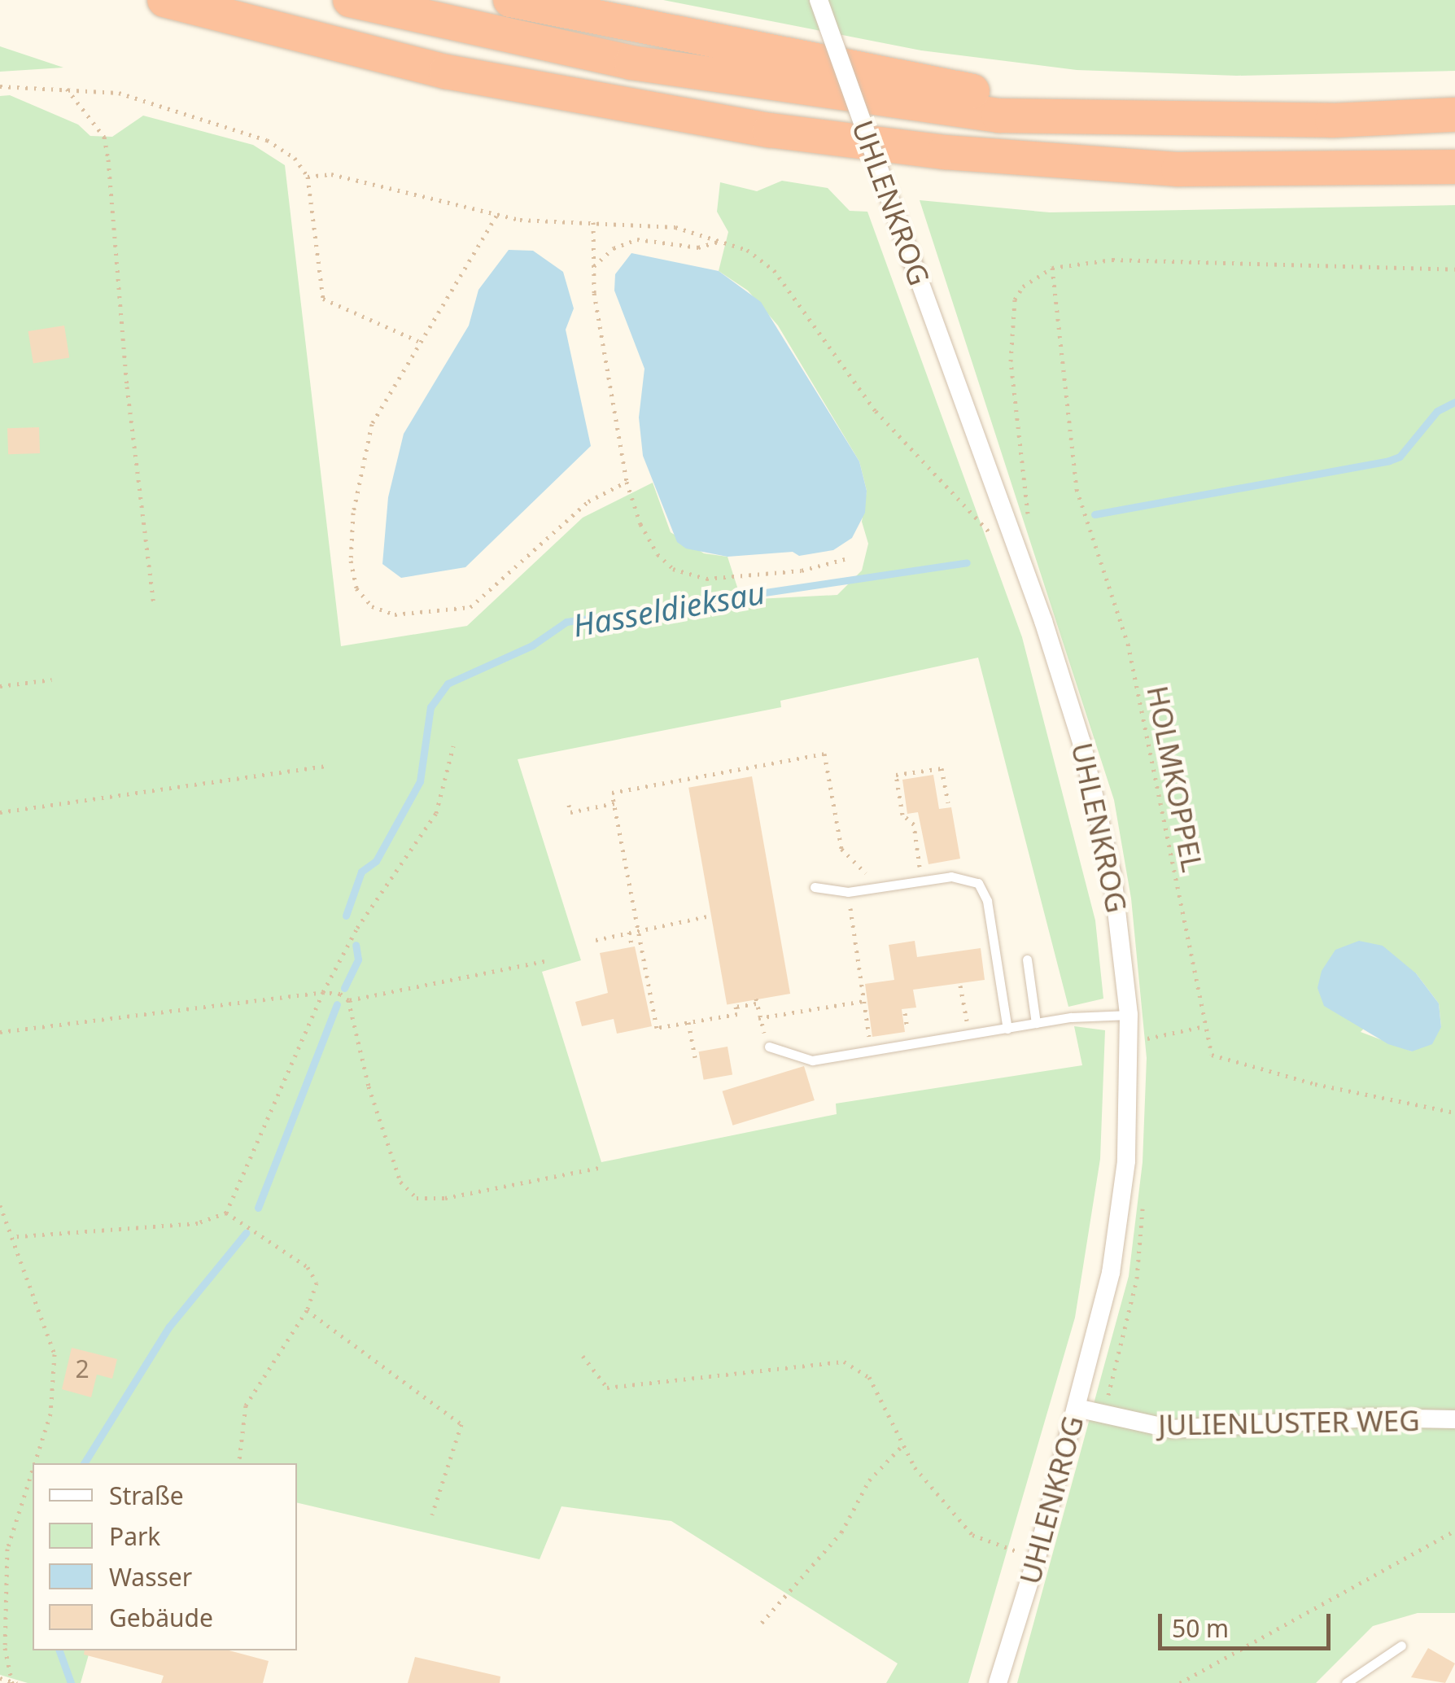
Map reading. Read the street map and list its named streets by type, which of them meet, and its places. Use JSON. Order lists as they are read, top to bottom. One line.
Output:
{"streets":{"street":["UHLENKROG","JULIENLUSTER WEG"],"path":["HOLMKOPPEL"]},"crossings":[["UHLENKROG","JULIENLUSTER WEG"]],"water":["Hasseldieksau"],"house_numbers":["2"],"legend":["Straße","Park","Wasser","Gebäude"],"scale_bar":"50 m"}
